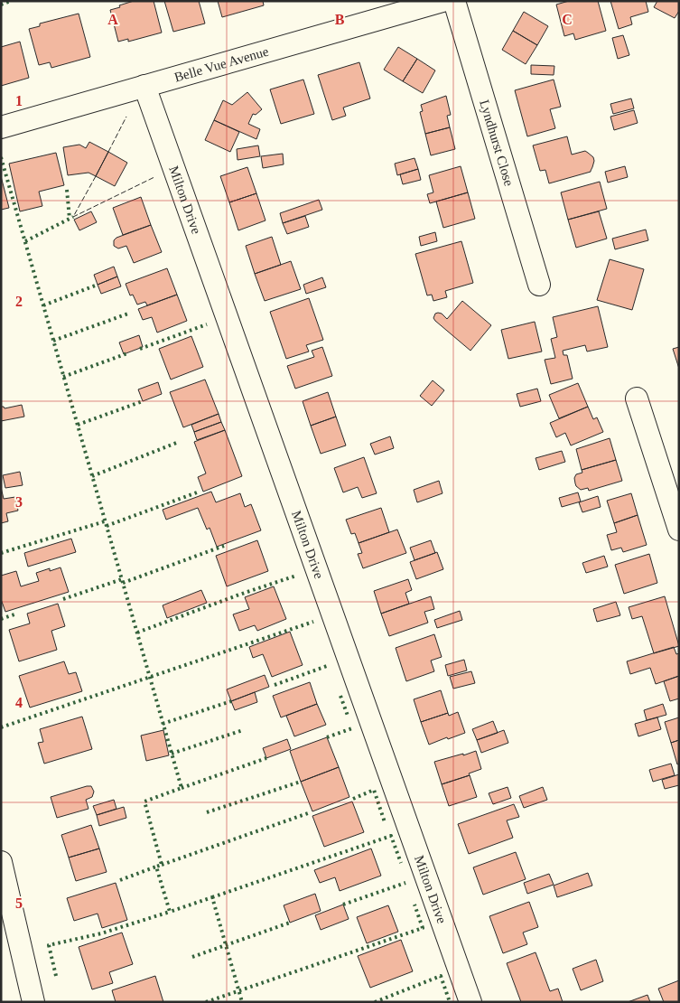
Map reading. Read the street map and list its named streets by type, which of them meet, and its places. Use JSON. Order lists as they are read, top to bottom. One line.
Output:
{"streets":{"street":["Belle Vue Avenue","Lyndhurst Close","Milton Drive"]},"crossings":[["Belle Vue Avenue","Milton Drive"]],"grid":{"columns":["A","B","C"],"rows":["1","2","3","4","5"]}}
